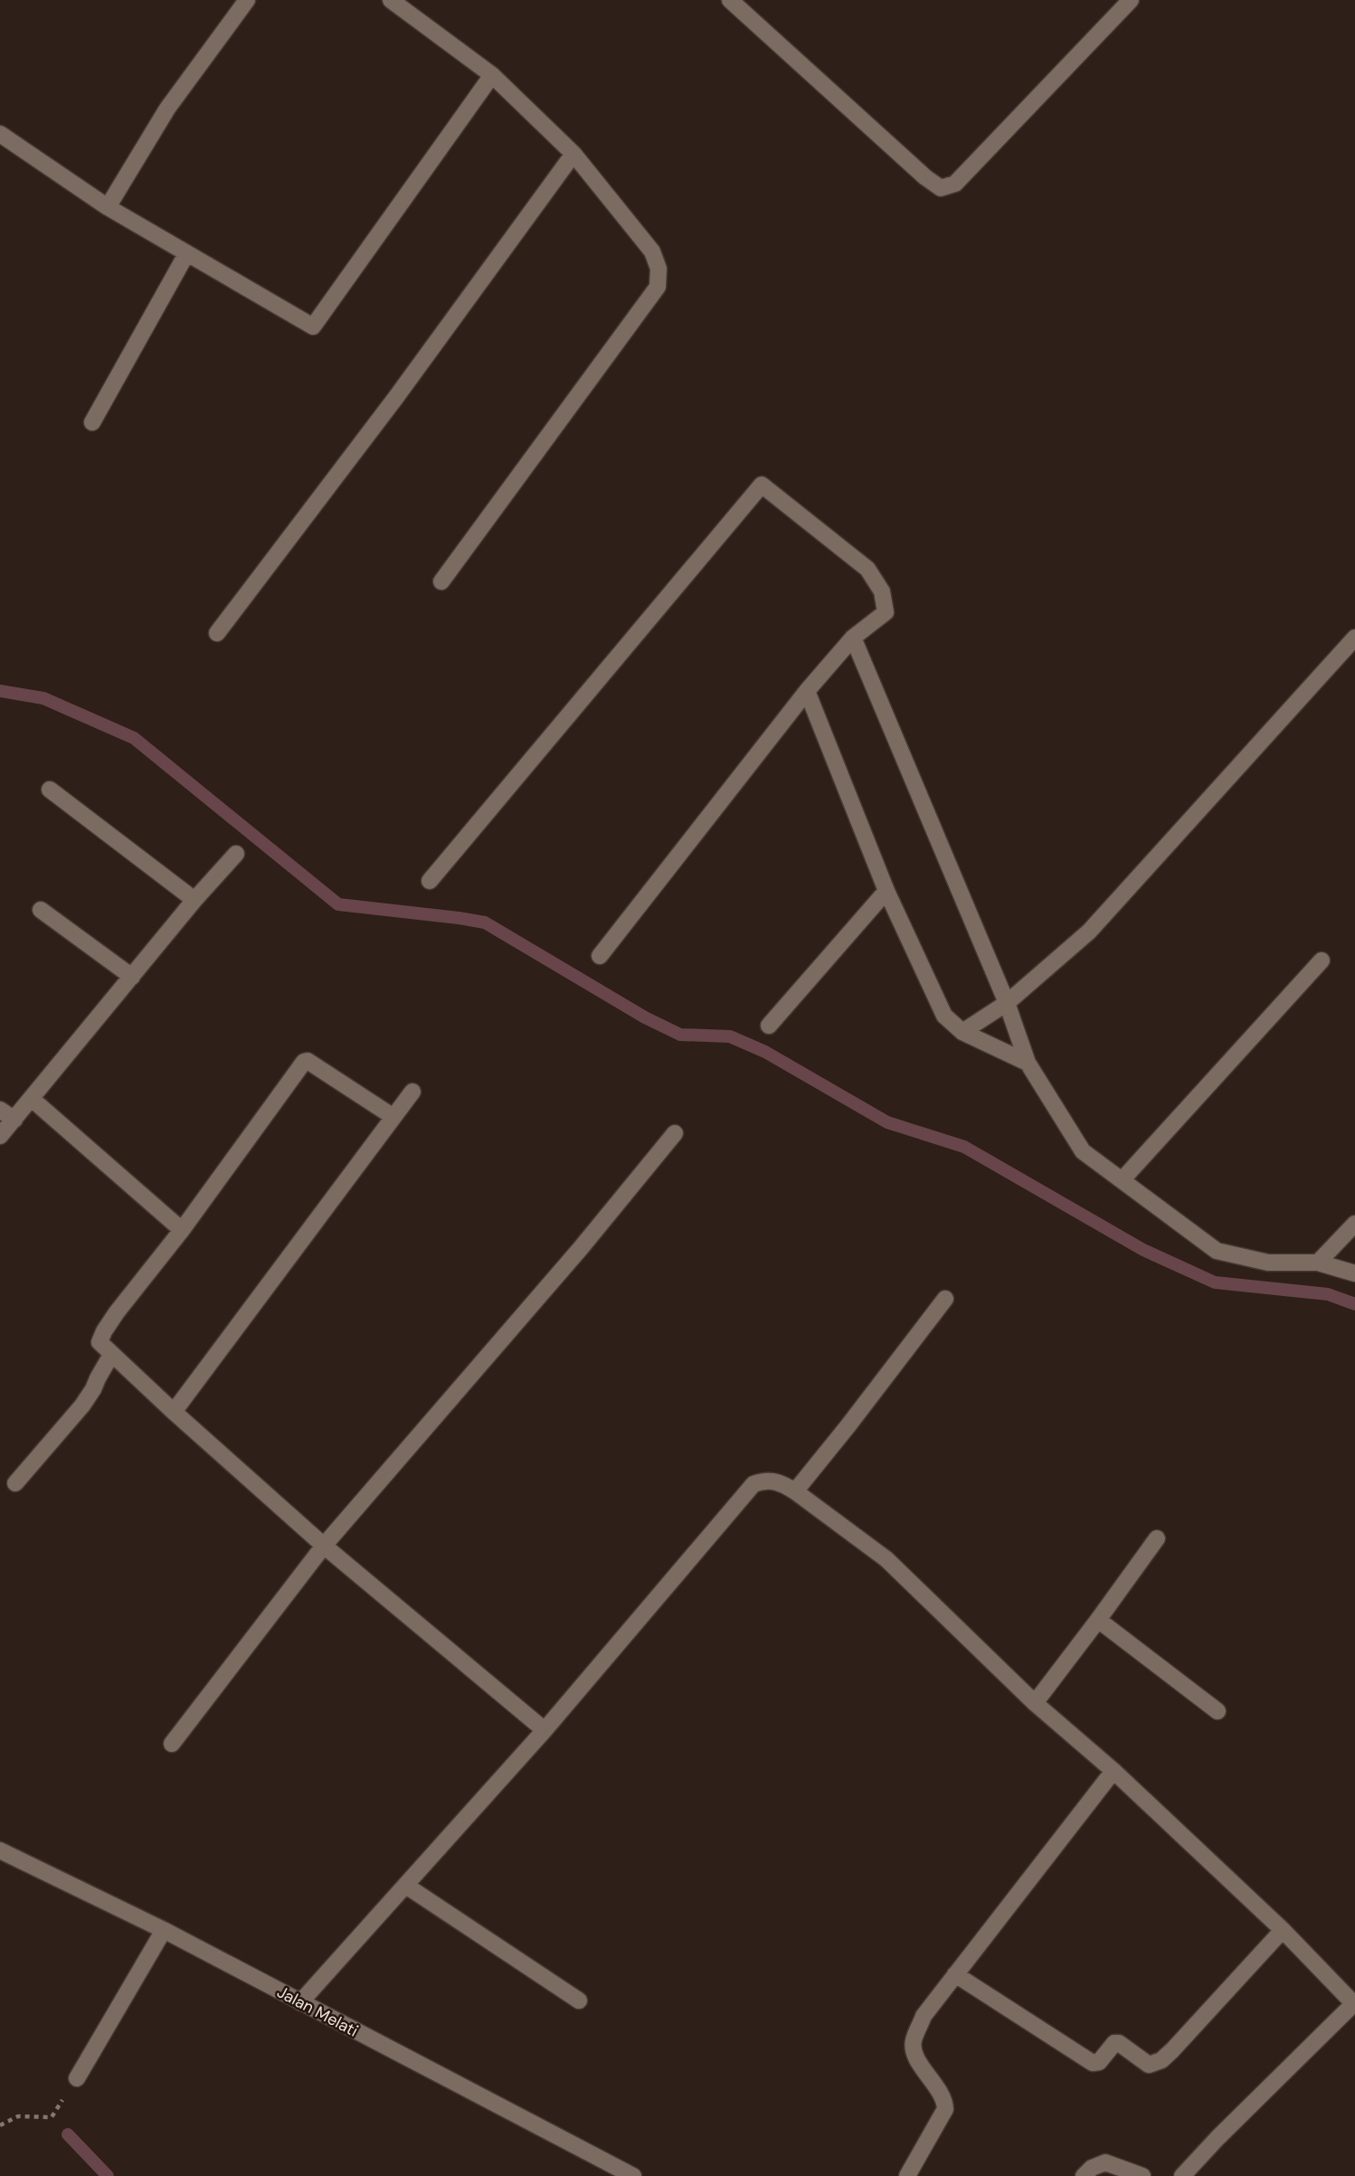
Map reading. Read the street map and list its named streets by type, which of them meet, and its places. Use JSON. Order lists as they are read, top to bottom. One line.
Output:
{"streets":{"street":["Jalan Melati"]}}
